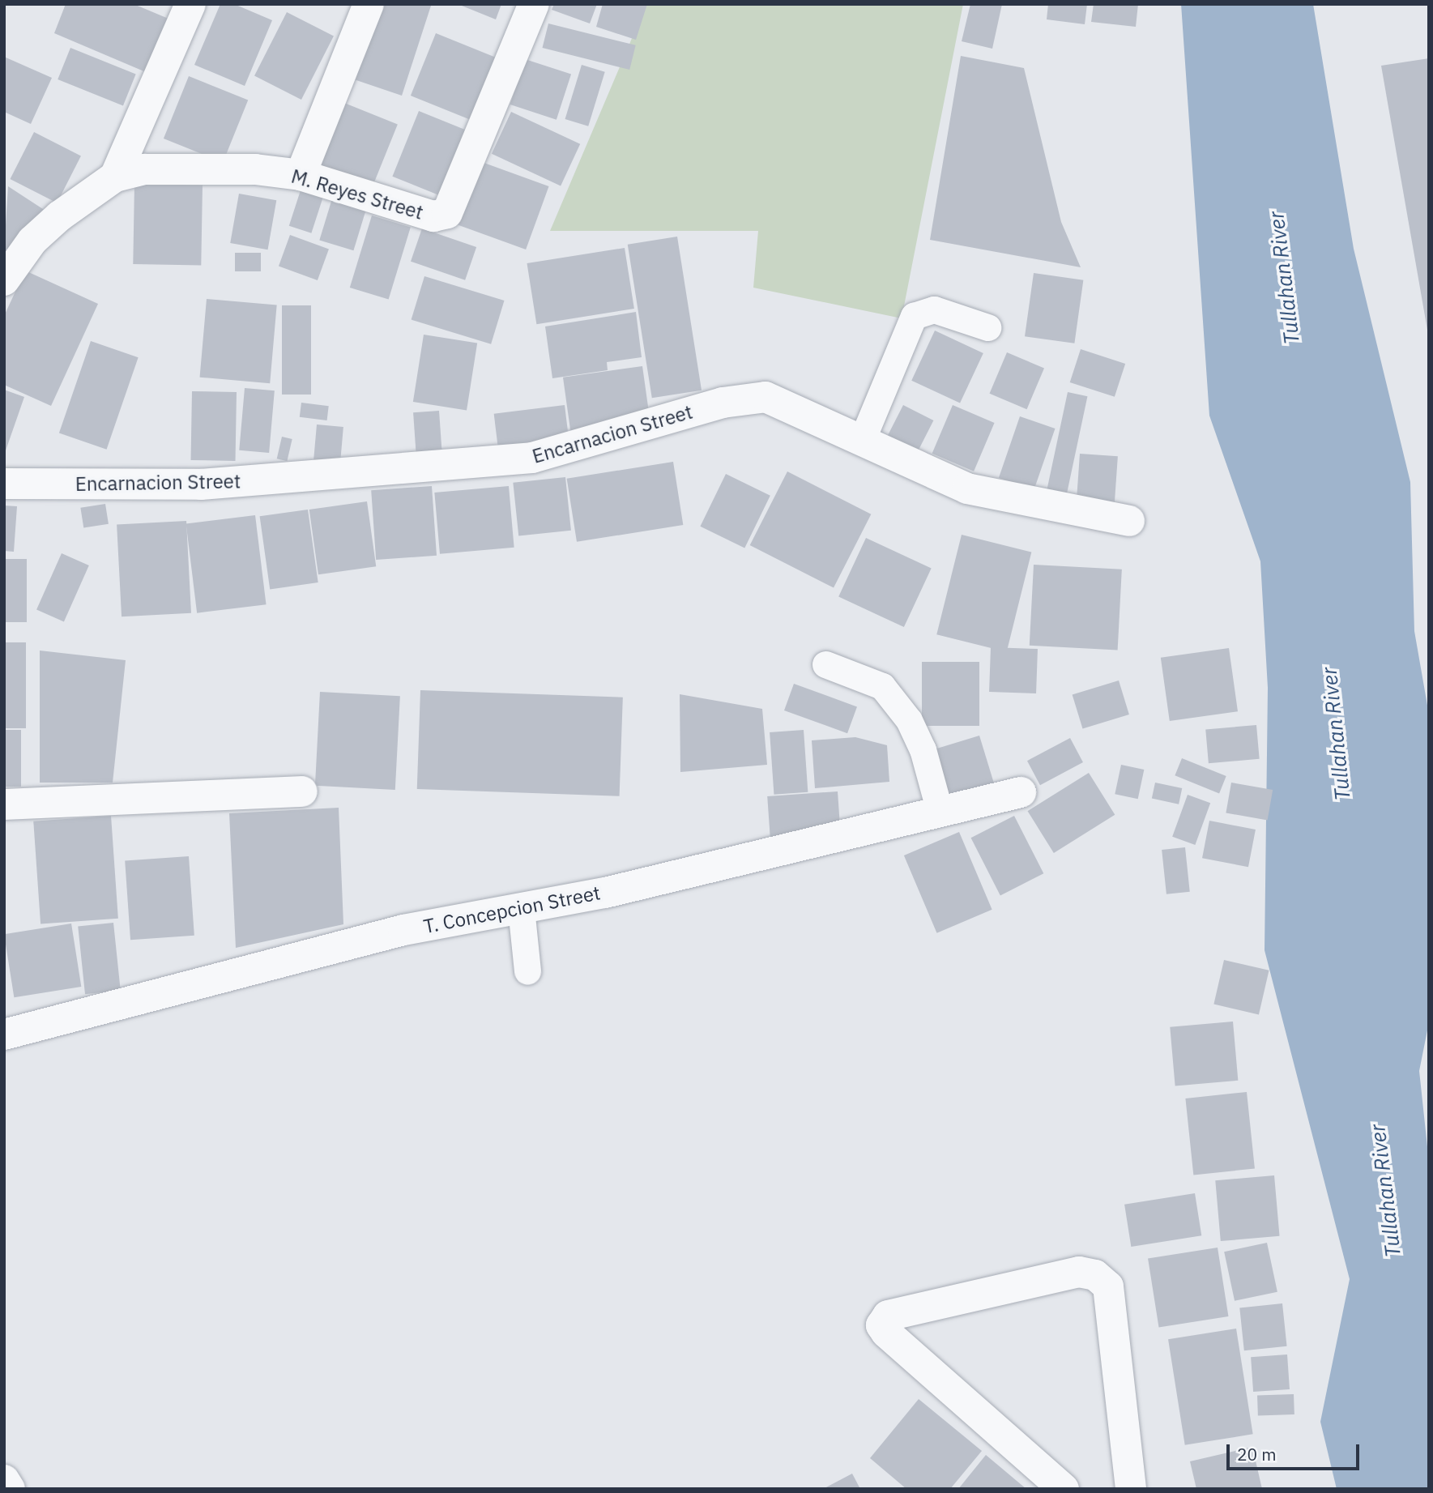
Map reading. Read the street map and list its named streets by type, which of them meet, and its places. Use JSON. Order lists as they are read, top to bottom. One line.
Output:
{"streets":{"street":["M. Reyes Street","Encarnacion Street","T. Concepcion Street"]},"water":["Tullahan River"],"scale_bar":"20 m"}
